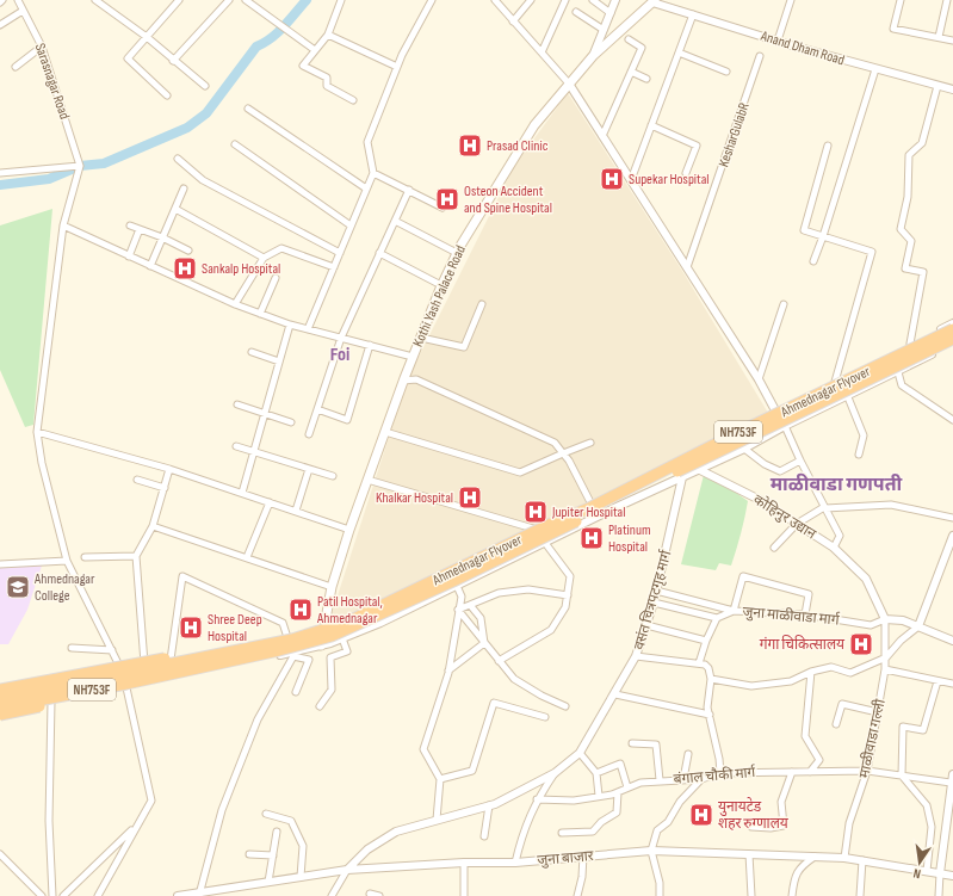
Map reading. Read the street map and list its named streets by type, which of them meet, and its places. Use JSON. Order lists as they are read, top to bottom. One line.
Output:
{"streets":{"highway":["Ahmednagar Flyover","NH753F"],"main road":["Kothi Yash Palace Road"],"street":["Anand Dham Road","Sarasnagar Road","KesharGulabR","कोहिनुर उद्यान","वसंत चित्रपटगृह मार्ग","जुना माळीवाडा मार्ग","माळीवाडा गल्ली","बंगाल चौकी मार्ग","जुना बाजार"]},"crossings":[["Anand Dham Road","Kothi Yash Palace Road"],["कोहिनुर उद्यान","जुना माळीवाडा मार्ग"],["कोहिनुर उद्यान","माळीवाडा गल्ली"],["वसंत चित्रपटगृह मार्ग","जुना बाजार"],["जुना माळीवाडा मार्ग","माळीवाडा गल्ली"],["माळीवाडा गल्ली","बंगाल चौकी मार्ग"],["माळीवाडा गल्ली","जुना बाजार"]],"districts":["Foi","माळीवाडा गणपती"],"places":{"hospital":["Prasad Clinic","Supekar Hospital","Osteon Accident and Spine Hospital","Sankalp Hospital","Khalkar Hospital","Jupiter Hospital","Platinum Hospital","Patil Hospital, Ahmednagar","Shree Deep Hospital","गंगा चिकित्सालय","युनायटेड शहर रुग्णालय"],"school or university":["Ahmednagar College"]},"north":"bottom"}
